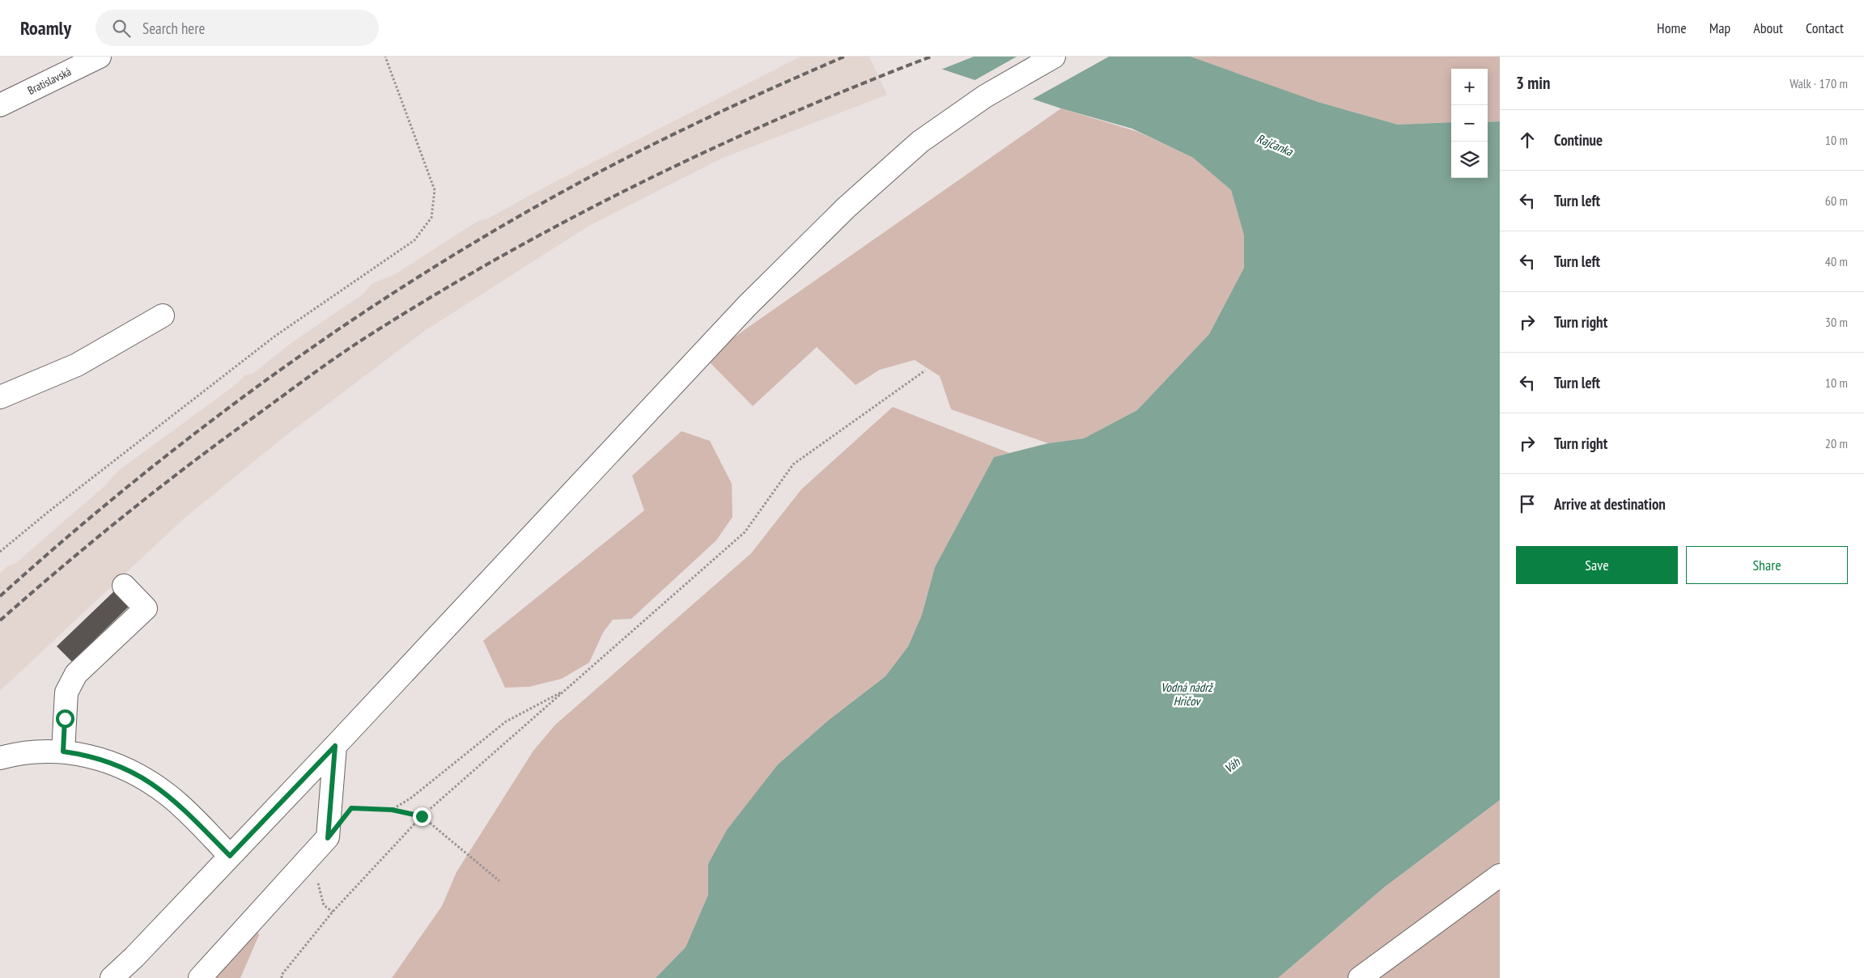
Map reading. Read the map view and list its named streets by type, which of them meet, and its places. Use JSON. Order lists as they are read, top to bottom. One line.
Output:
{"streets":{"street":["Bratislavská"]},"water":["Rajčanka","Vodná nádrž Hričov","Váh"],"page":{"header":"Roamly","search":"Search here","nav":["Home","Map","About","Contact"],"heading":["3 min","Walk · 170 m"],"map_buttons":["+","−"],"list":[["Continue","10 m"],["Turn left","60 m"],["Turn left","40 m"],["Turn right","30 m"],["Turn left","10 m"],["Turn right","20 m"],"Arrive at destination"],"buttons":["Save","Share"]}}
